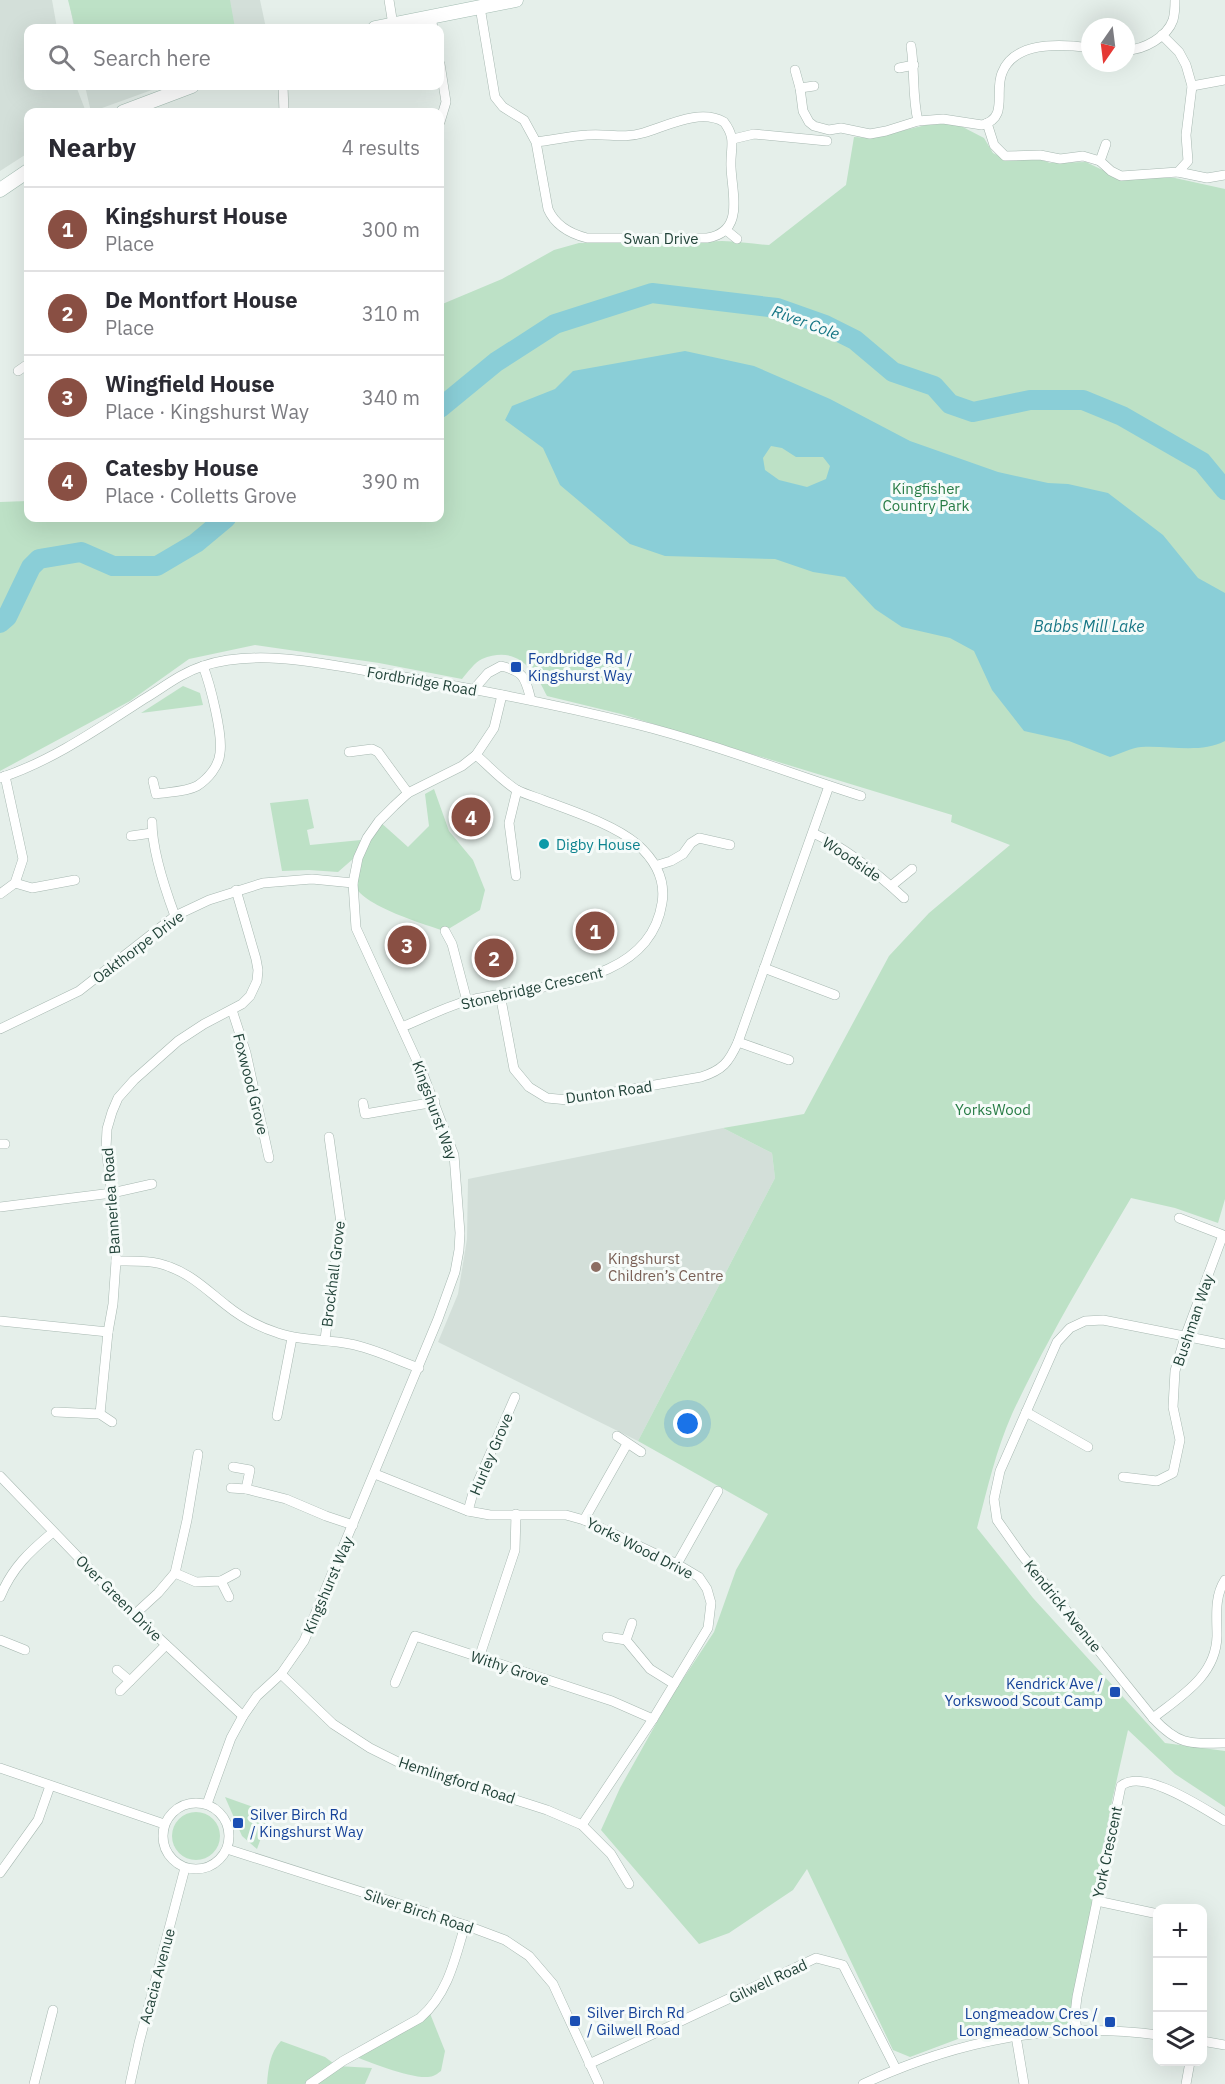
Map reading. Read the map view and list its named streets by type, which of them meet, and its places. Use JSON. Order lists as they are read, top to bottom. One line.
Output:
{"streets":{"street":["Swan Drive","Fordbridge Road","Woodside","Oakthorpe Drive","Stonebridge Crescent","Foxwood Grove","Dunton Road","Kingshurst Way","Bannerlea Road","Brockhall Grove","Bushman Way","Hurley Grove","Yorks Wood Drive","Over Green Drive","Kendrick Avenue","Withy Grove","Hemlingford Road","York Crescent","Silver Birch Road","Acacia Avenue","Gilwell Road"]},"crossings":[["Fordbridge Road","Dunton Road"],["Fordbridge Road","Kingshurst Way"],["Woodside","Dunton Road"],["Oakthorpe Drive","Kingshurst Way"],["Oakthorpe Drive","Bannerlea Road"],["Stonebridge Crescent","Dunton Road"],["Stonebridge Crescent","Kingshurst Way"],["Foxwood Grove","Bannerlea Road"],["Kingshurst Way","Yorks Wood Drive"],["Kingshurst Way","Over Green Drive"],["Kingshurst Way","Hemlingford Road"],["Kingshurst Way","Silver Birch Road"],["Kingshurst Way","Acacia Avenue"],["Bushman Way","Kendrick Avenue"],["Hurley Grove","Yorks Wood Drive"],["Yorks Wood Drive","Withy Grove"],["Yorks Wood Drive","Hemlingford Road"],["Silver Birch Road","Acacia Avenue"],["Silver Birch Road","Gilwell Road"]],"water":["River Cole","Babbs Mill Lake"],"parks":["Kingfisher Country Park","YorksWood"],"places":{"transit":["Fordbridge Rd / Kingshurst Way","Kendrick Ave / Yorkswood Scout Camp","Silver Birch Rd / Kingshurst Way","Silver Birch Rd / Gilwell Road","Longmeadow Cres / Longmeadow School"],"other":["Digby House","Kingshurst Children’s Centre"]},"north":"bottom","page":{"search":"Search here","heading":["Nearby","4 results"],"list":[{"mark":"1","name":"Kingshurst House","note":"Place","value":"300 m"},{"mark":"2","name":"De Montfort House","note":"Place","value":"310 m"},{"mark":"3","name":"Wingfield House","note":"Place · Kingshurst Way","value":"340 m"},{"mark":"4","name":"Catesby House","note":"Place · Colletts Grove","value":"390 m"}],"pins":["4","1","3","2"],"map_buttons":["+","−"]}}
